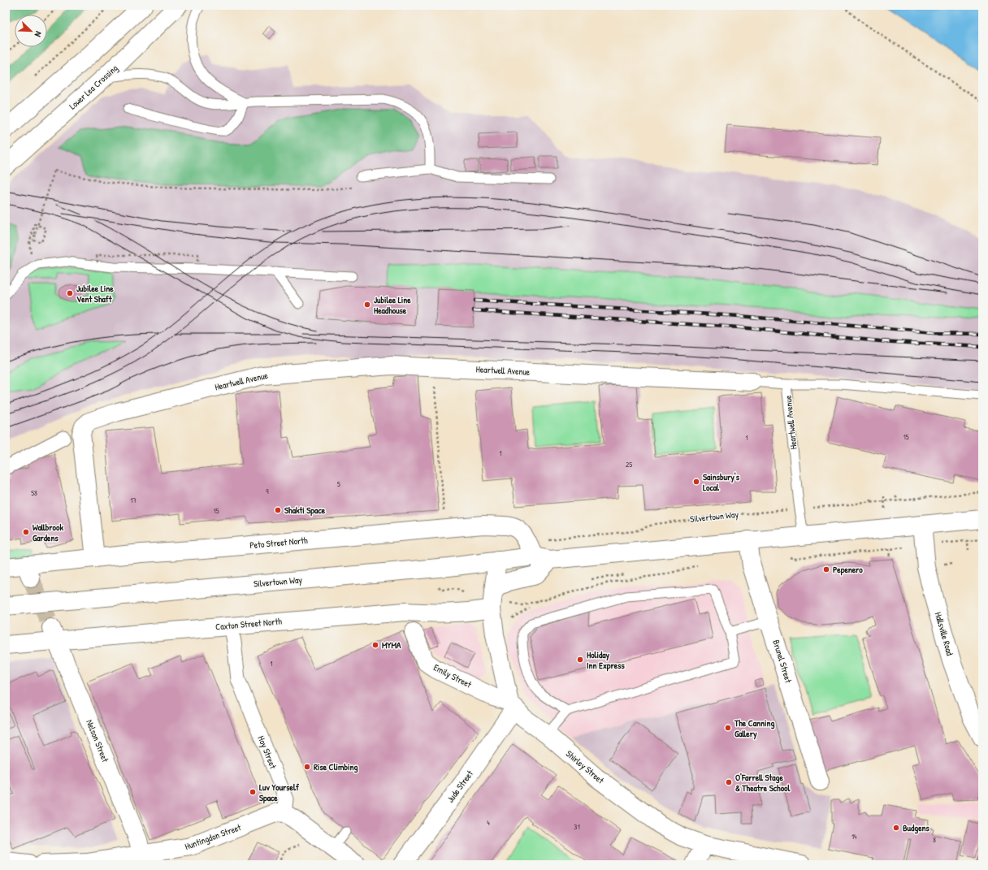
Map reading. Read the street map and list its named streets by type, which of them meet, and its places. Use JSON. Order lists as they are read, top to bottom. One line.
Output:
{"streets":{"main road":["Lower Lea Crossing","Heartwell Avenue","Silvertown Way","Peto Street North","Caxton Street North","Hallsville Road","Brunel Street","Emily Street","Nelson Street","Shirley Street","Jude Street","Huntingdon Street"],"street":["Hoy Street"]},"crossings":[["Heartwell Avenue","Silvertown Way"],["Silvertown Way","Peto Street North"],["Silvertown Way","Hallsville Road"],["Silvertown Way","Brunel Street"],["Caxton Street North","Nelson Street"],["Caxton Street North","Hoy Street"],["Emily Street","Shirley Street"],["Emily Street","Jude Street"],["Nelson Street","Huntingdon Street"],["Hoy Street","Huntingdon Street"],["Shirley Street","Jude Street"]],"places":["Jubilee Line Vent Shaft","Jubilee Line Headhouse","Sainsbury's Local","Shakti Space","Wallbrook Gardens","Pepenero","MYMA","Holiday Inn Express","The Canning Gallery","Rise Climbing","O'Farrell Stage & Theatre School","Luv Yourself Space","Budgens"],"house_numbers":["15","1","1","25","5","9","58","17","15","1","4","31","14","8"],"north":"bottom right"}
